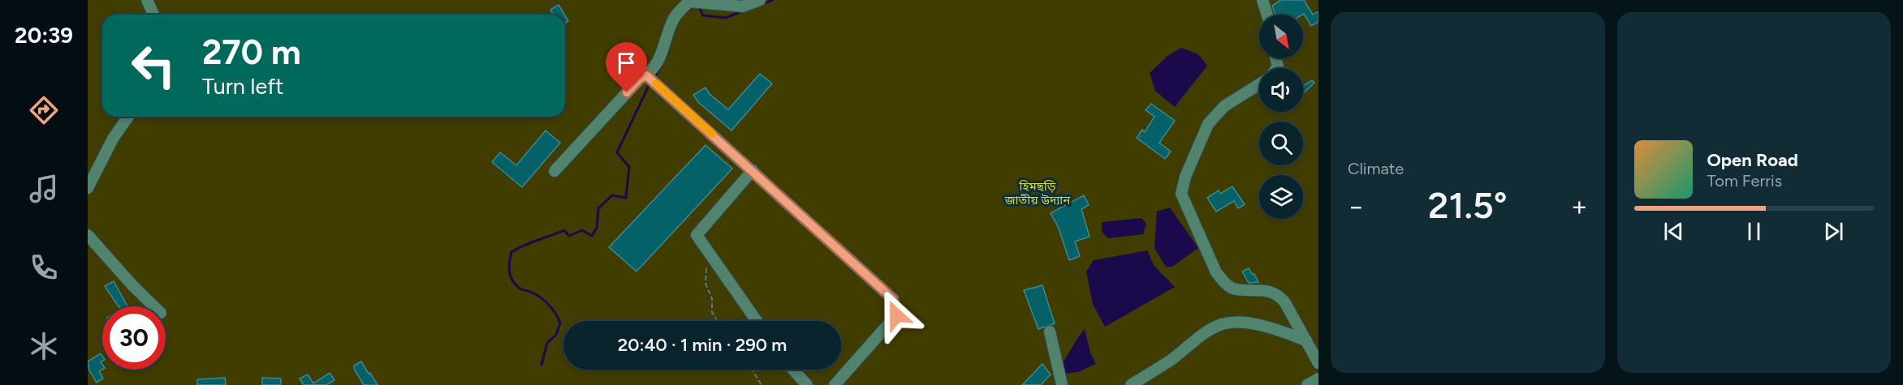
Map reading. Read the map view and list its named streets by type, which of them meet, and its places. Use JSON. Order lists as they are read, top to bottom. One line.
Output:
{"parks":["হিমছড়ি জাতীয় উদ্যান"],"north":"bottom right","page":{"tabs":"20:39","tile":"Climate","turn":["270 m","Turn left"],"song":["Open Road","Tom Ferris"],"heat":["−","21.5°","+"],"limit":"30","trip":"20:40 · 1 min · 290 m"}}
